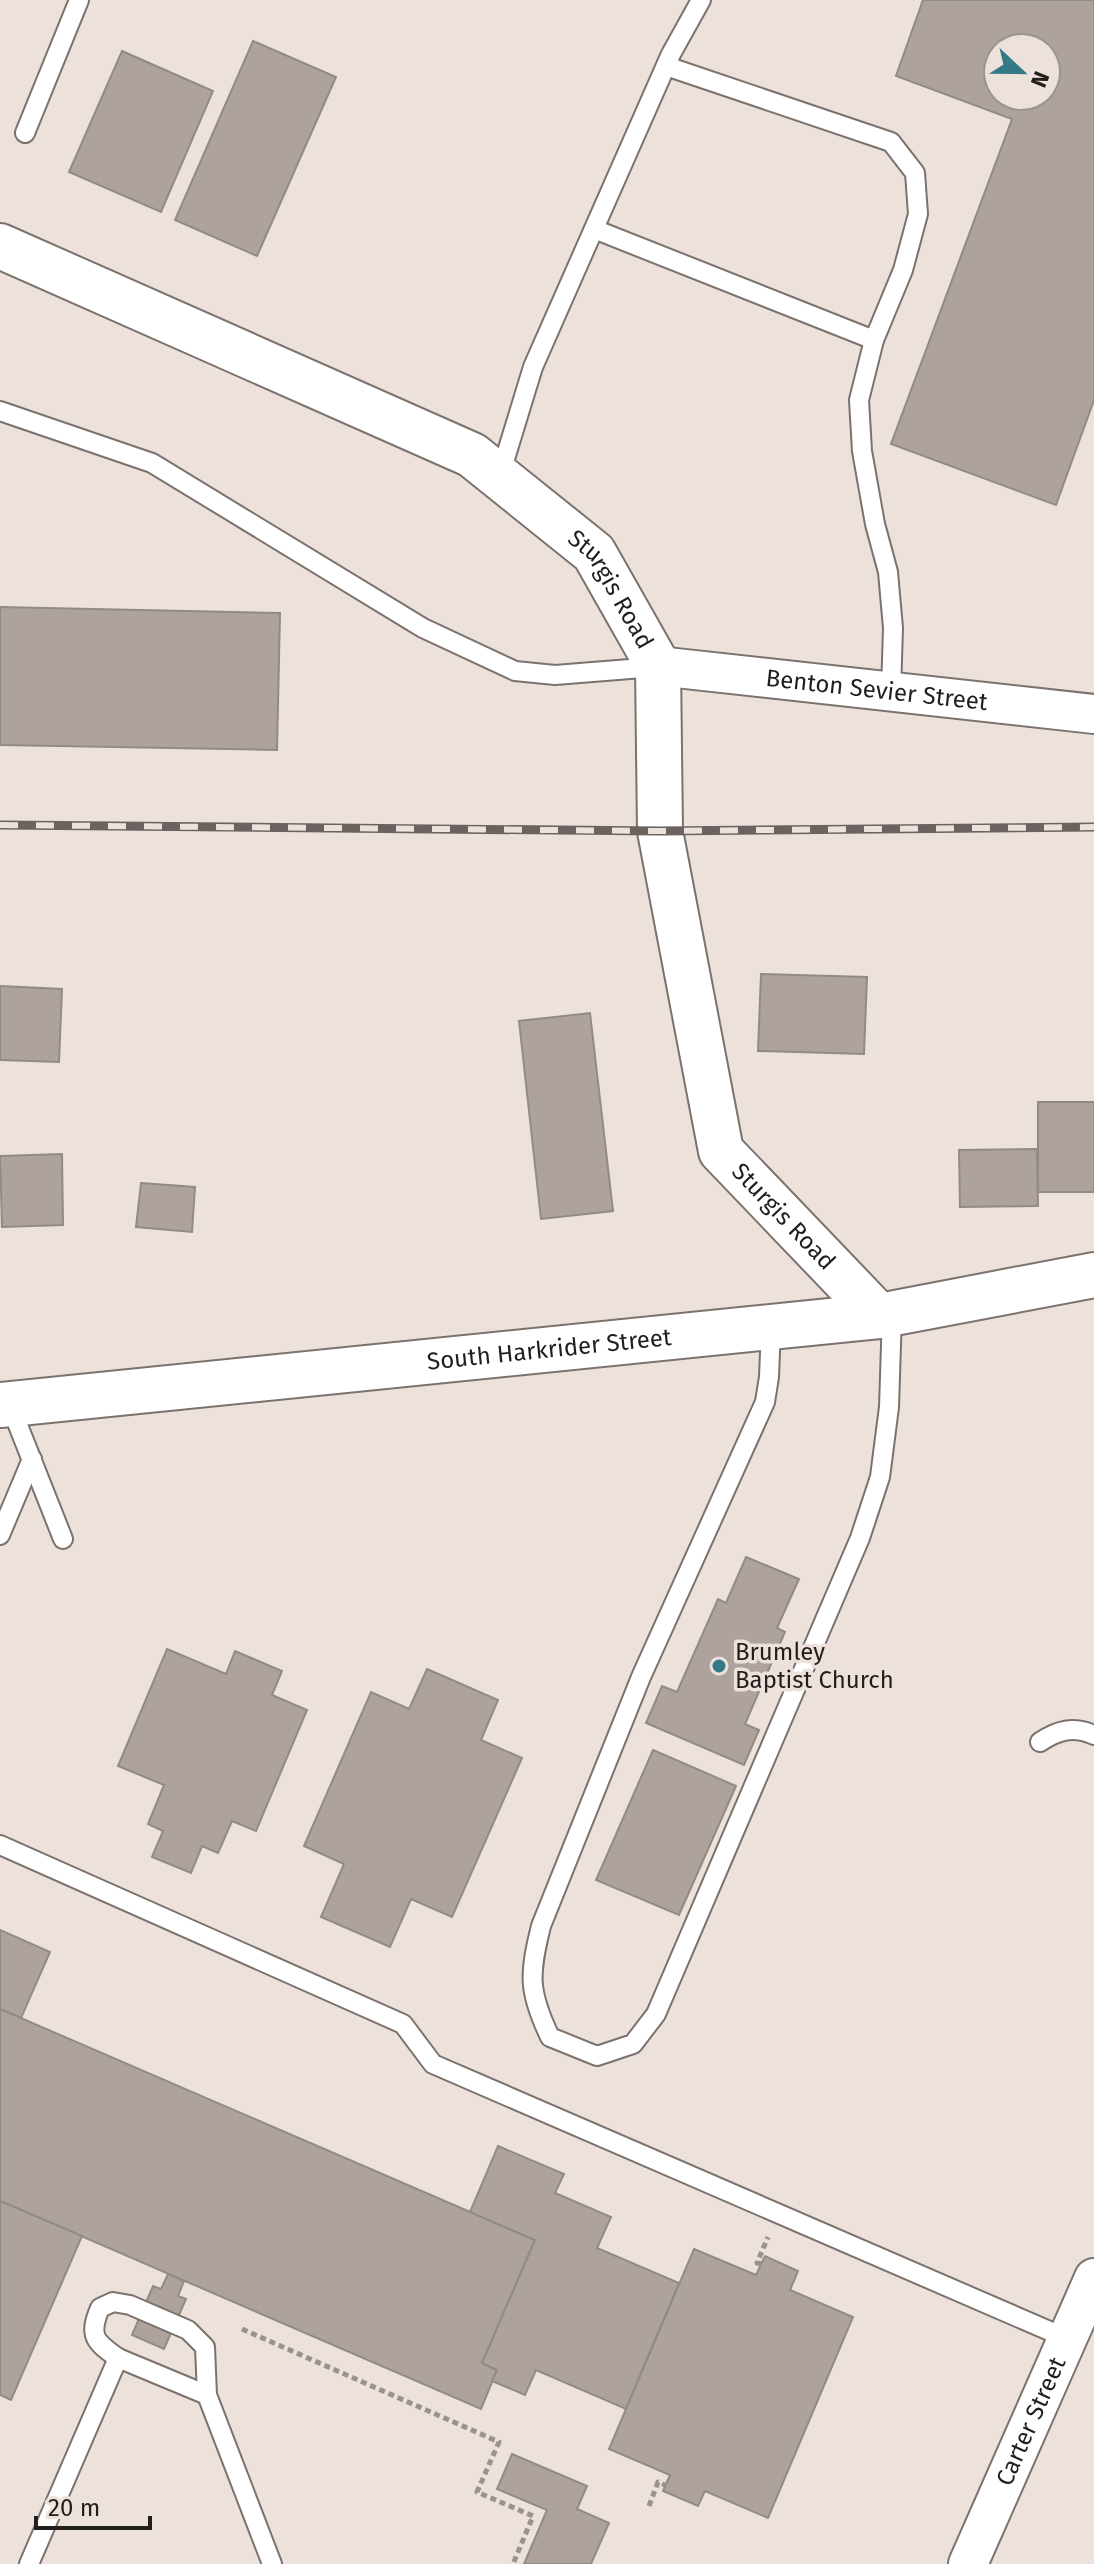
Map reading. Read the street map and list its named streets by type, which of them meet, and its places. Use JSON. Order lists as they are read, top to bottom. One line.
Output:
{"streets":{"street":["Sturgis Road","Benton Sevier Street","South Harkrider Street","Carter Street"]},"crossings":[["Sturgis Road","Benton Sevier Street"],["Sturgis Road","South Harkrider Street"]],"places":["Brumley Baptist Church"],"scale_bar":"20 m","north":"right"}
